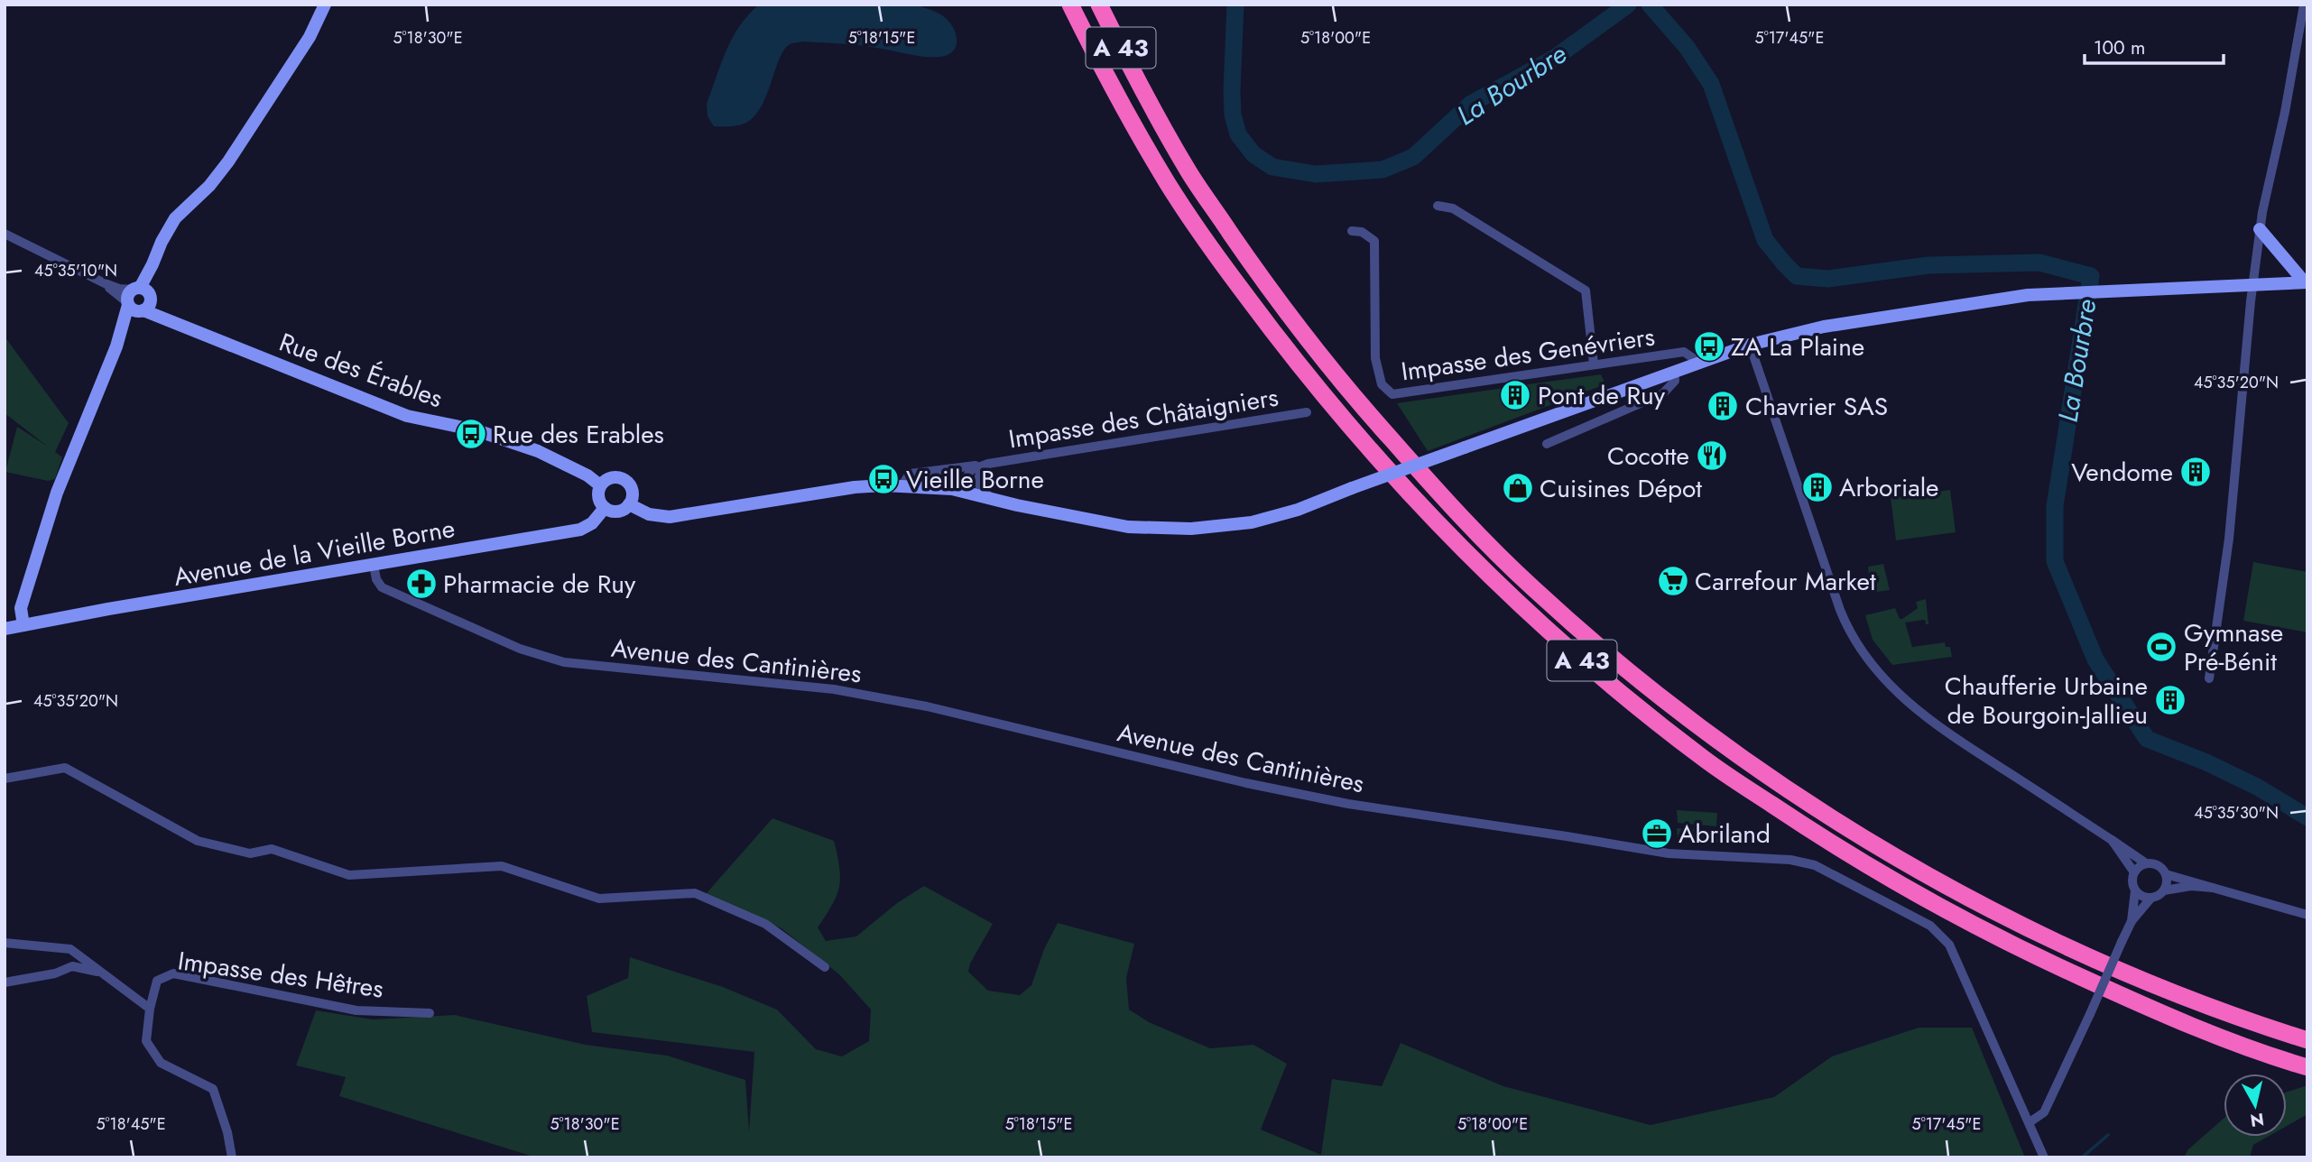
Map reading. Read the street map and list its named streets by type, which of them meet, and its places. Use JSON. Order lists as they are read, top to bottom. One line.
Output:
{"streets":{"highway":["A 43"],"main road":["Rue des Érables","Avenue de la Vieille Borne"],"street":["Impasse des Genévriers","Impasse des Châtaigniers","Avenue des Cantinières","Impasse des Hêtres"]},"crossings":[["Rue des Érables","Avenue de la Vieille Borne"],["Avenue de la Vieille Borne","Avenue des Cantinières"]],"water":["La Bourbre"],"places":{"bus stop":["ZA La Plaine","Rue des Erables","Vieille Borne"],"building":["Pont de Ruy","Chavrier SAS","Vendome","Arboriale","Chaufferie Urbaine de Bourgoin-Jallieu"],"restaurant":["Cocotte"],"shop":["Cuisines Dépot"],"supermarket":["Carrefour Market"],"pharmacy":["Pharmacie de Ruy"],"sports":["Gymnase Pré-Bénit"],"office":["Abriland"]},"scale_bar":"100 m","north":"bottom","coordinates":["5°18'30\"E","5°18'15\"E","5°18'00\"E","5°17'45\"E","45°35'10\"N","45°35'20\"N","45°35'30\"N","5°18'45\"E"]}
